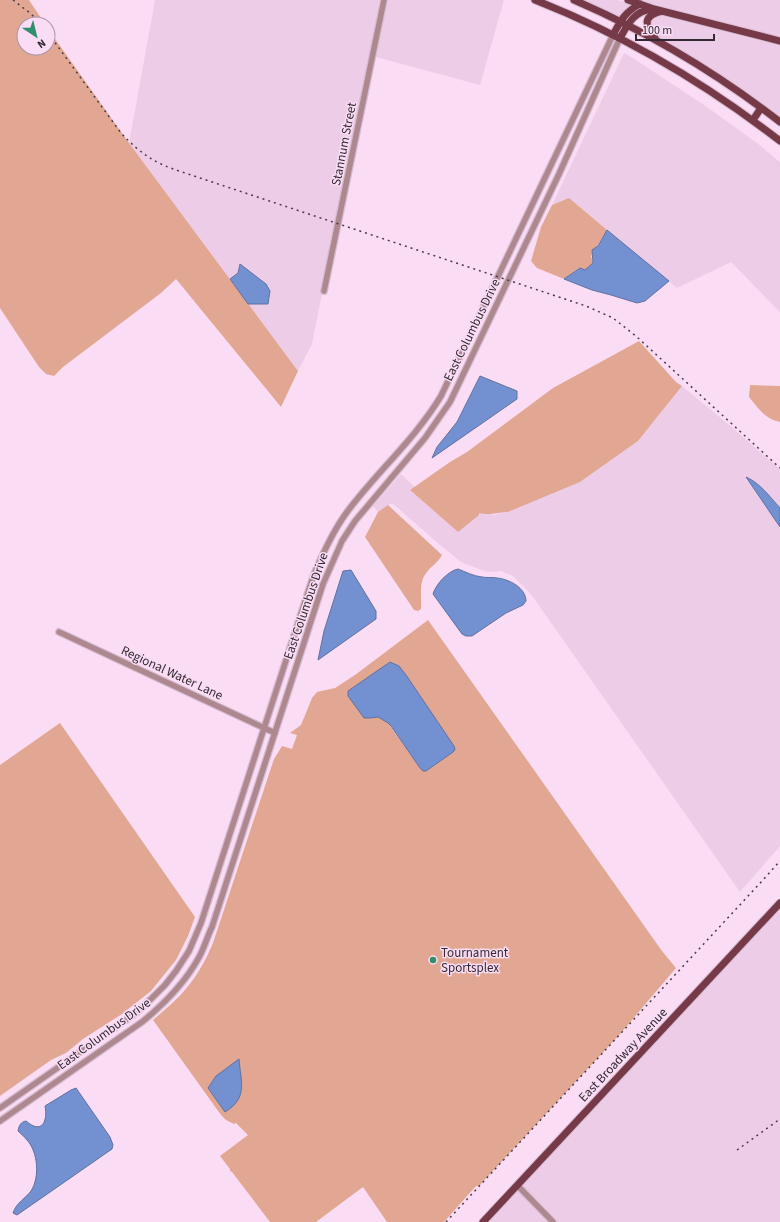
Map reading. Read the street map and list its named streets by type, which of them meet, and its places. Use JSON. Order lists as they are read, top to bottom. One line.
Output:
{"streets":{"main road":["East Broadway Avenue"],"street":["Stannum Street","East Columbus Drive","Regional Water Lane"]},"crossings":[["East Columbus Drive","Regional Water Lane"]],"places":["Tournament Sportsplex"],"scale_bar":"100 m","north":"bottom right"}
